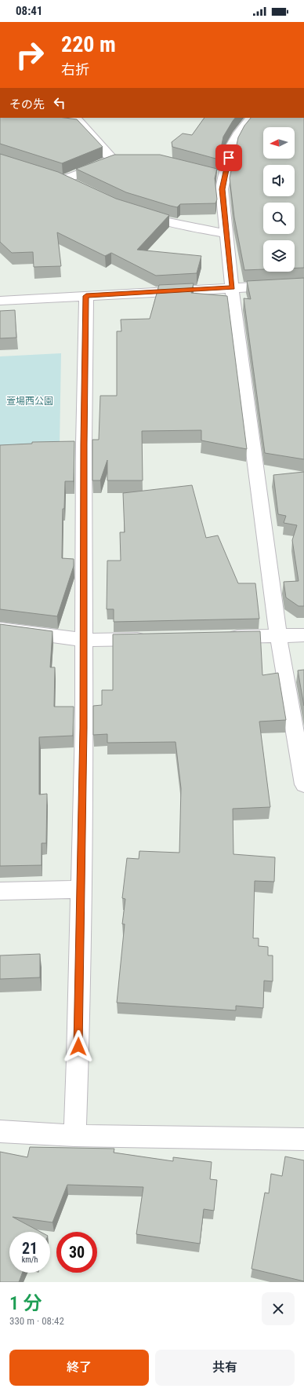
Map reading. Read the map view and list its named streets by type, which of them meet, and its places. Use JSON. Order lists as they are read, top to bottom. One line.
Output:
{"parks":["萱場西公園"],"north":"left","page":{"status":"08:41","turn":["220 m","右折"],"then":"その先","speed":"21 km/h","limit":"30","heading":["1 分","330 m · 08:42"],"buttons":["終了","共有"]}}
